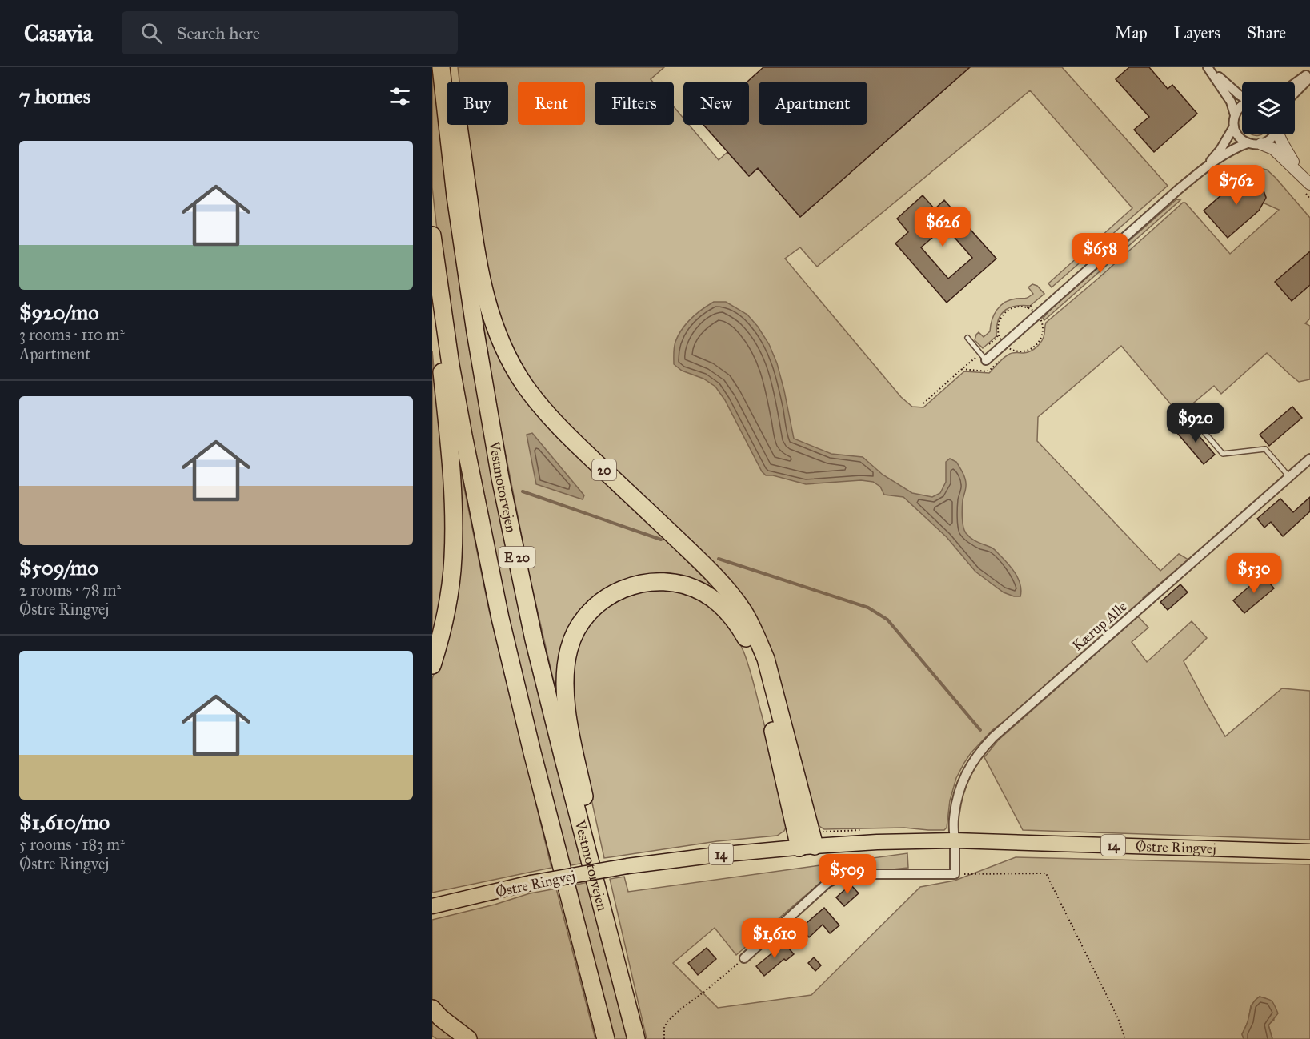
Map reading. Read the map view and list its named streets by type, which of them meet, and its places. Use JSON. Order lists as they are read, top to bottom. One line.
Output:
{"streets":{"highway":["20","Vestmotorvejen","E 20"],"main road":["14","Østre Ringvej"],"street":["Kærup Alle"]},"crossings":[["20","Østre Ringvej"],["Kærup Alle","Østre Ringvej"]],"page":{"header":"Casavia","search":"Search here","nav":["Map","Layers","Share"],"heading":"7 homes","chip":["Buy","Rent","Filters","New","Apartment"],"list":[{"name":"$920/mo","note":"3 rooms · 110 m² · Apartment"},{"name":"$509/mo","note":"2 rooms · 78 m² · Østre Ringvej"},{"name":"$1,610/mo","note":"5 rooms · 183 m² · Østre Ringvej"}],"price":["$762","$626","$658","$920","$530","$509","$1,610"]}}
